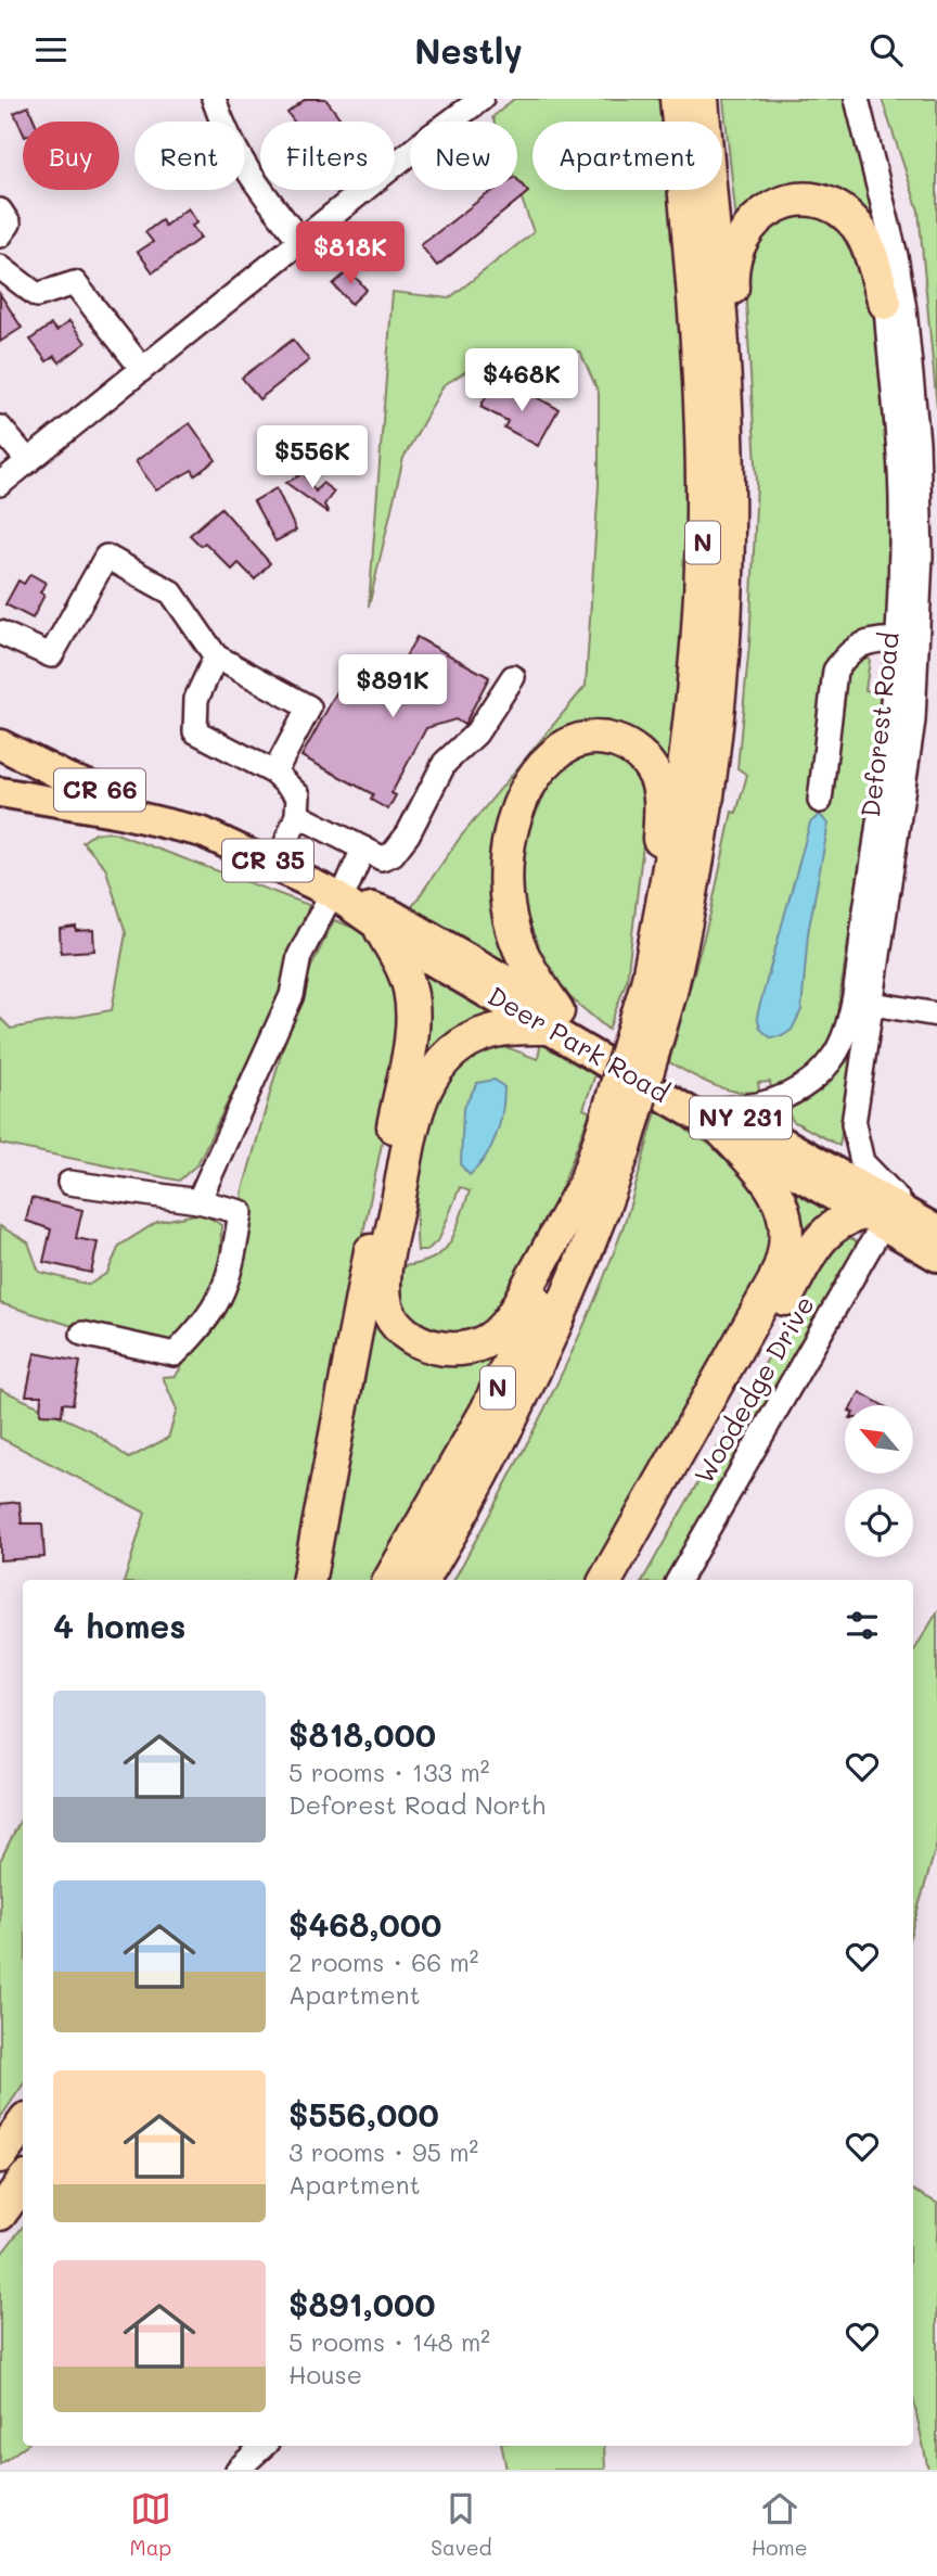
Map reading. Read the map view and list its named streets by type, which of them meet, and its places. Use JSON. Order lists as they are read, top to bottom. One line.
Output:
{"streets":{"highway":["N"],"main road":["CR 66","CR 35","Deer Park Road","NY 231"],"street":["Deforest Road","Woodedge Drive"]},"crossings":[["Deforest Road","Deer Park Road"],["CR 66","Deer Park Road"],["Deer Park Road","Woodedge Drive"]],"north":"top left","page":{"header":"Nestly","chip":["Buy","Rent","Filters","New","Apartment"],"price":["$818K","$468K","$556K","$891K"],"heading":"4 homes","list":[{"name":"$818,000","note":"5 rooms · 133 m² · Deforest Road North"},{"name":"$468,000","note":"2 rooms · 66 m² · Apartment"},{"name":"$556,000","note":"3 rooms · 95 m² · Apartment"},{"name":"$891,000","note":"5 rooms · 148 m² · House"}],"tabs":["Map","Saved","Home"]}}
